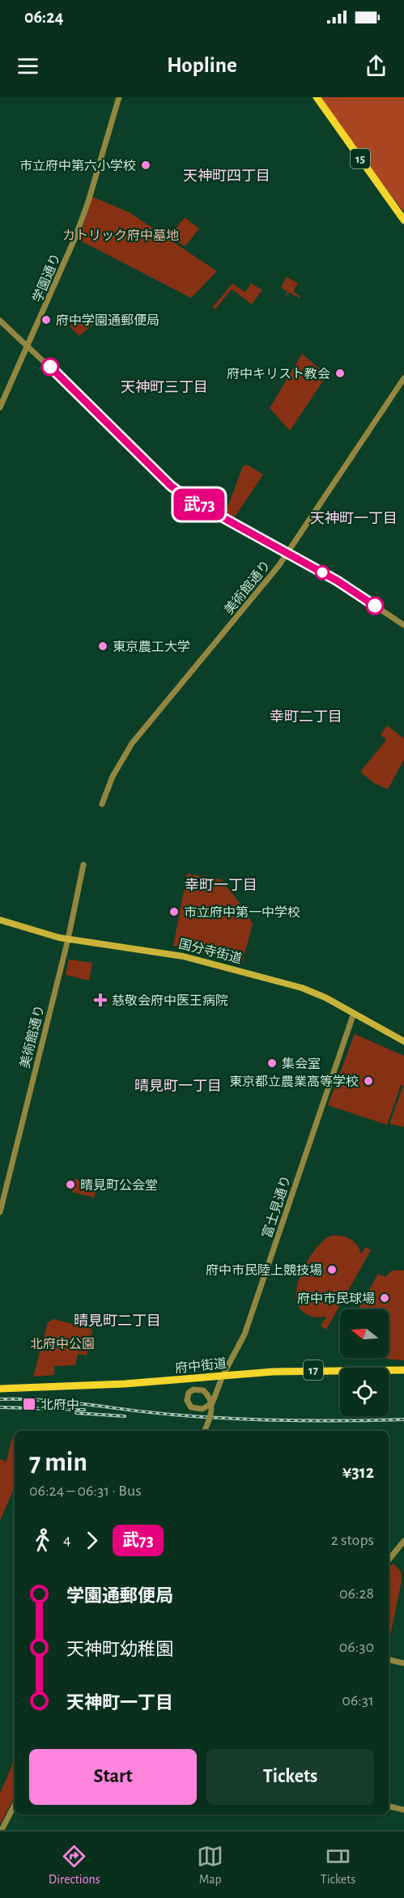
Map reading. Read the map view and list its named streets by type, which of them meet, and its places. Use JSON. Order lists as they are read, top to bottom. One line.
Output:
{"streets":{"main road":["15","国分寺街道","府中街道","17"],"street":["学園通り","美術館通り","富士見通り"]},"crossings":[["美術館通り","国分寺街道"],["国分寺街道","富士見通り"],["富士見通り","府中街道"]],"districts":["天神町四丁目","天神町三丁目","天神町一丁目","幸町二丁目","幸町一丁目","晴見町一丁目","晴見町二丁目"],"parks":["カトリック府中墓地","北府中公園"],"places":{"other":["市立府中第六小学校","府中学園通郵便局","府中キリスト教会","東京農工大学","市立府中第一中学校","集会室","東京都立農業高等学校","晴見町公会堂","府中市民陸上競技場","府中市民球場"],"health":["慈敬会府中医王病院"],"transit":["北府中"]},"lines":["bus line 武73"],"north":"left","page":{"status":"06:24","header":"Hopline","on_map":"武73","heading":["7 min","06:24 – 06:31 · Bus","¥312"],"legs":["4","武73","2 stops"],"list":[{"name":"学園通郵便局","value":"06:28"},{"name":"天神町幼稚園","value":"06:30"},{"name":"天神町一丁目","value":"06:31"}],"buttons":["Start","Tickets"],"tabs":["Directions","Map","Tickets"]}}
